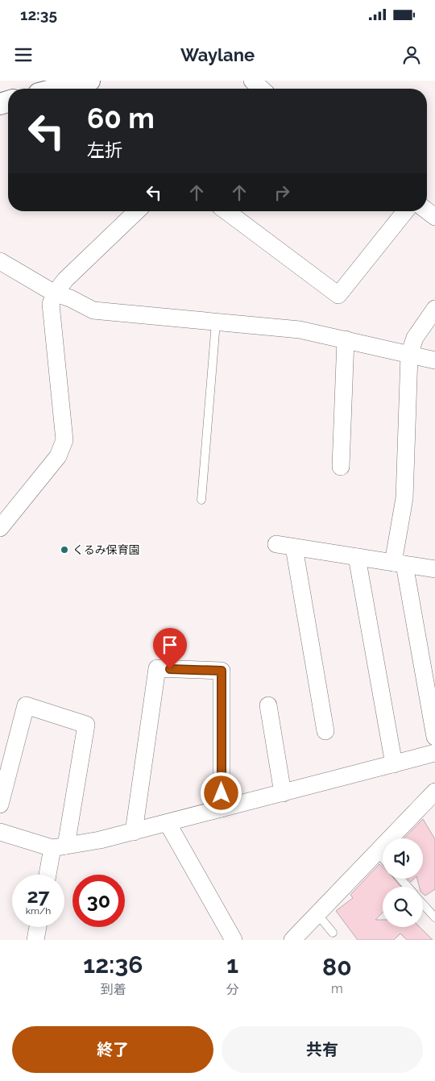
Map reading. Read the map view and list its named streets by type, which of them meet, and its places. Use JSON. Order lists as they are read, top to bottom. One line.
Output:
{"places":["くるみ保育園"],"page":{"status":"12:35","header":"Waylane","turn":["60 m","左折"],"speed":"27 km/h","limit":"30","eta":["12:36","到着","1","分","80","m"],"buttons":["終了","共有"]}}
